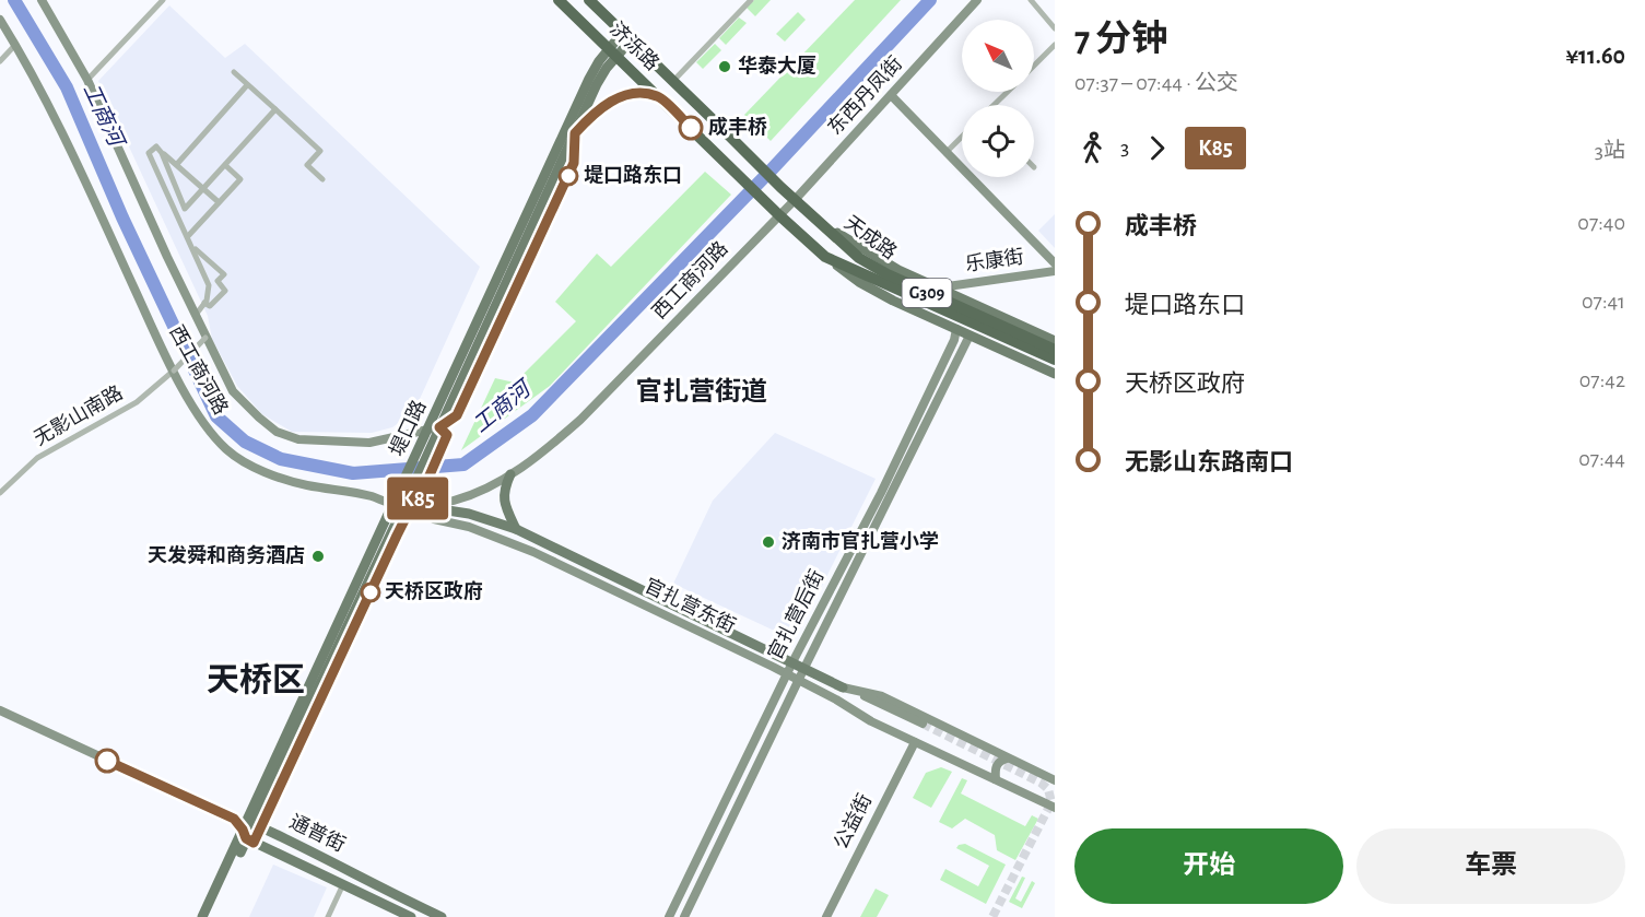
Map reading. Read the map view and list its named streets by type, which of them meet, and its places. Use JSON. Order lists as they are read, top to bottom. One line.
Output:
{"streets":{"highway":["济泺路","天成路","G309"],"main road":["东西丹凤街","乐康街","西工商河路","堤口路","官扎营东街","官扎营后街","公益街","通普街"],"street":["无影山南路"]},"crossings":[["济泺路","东西丹凤街"],["济泺路","天成路"],["济泺路","西工商河路"],["济泺路","堤口路"],["东西丹凤街","天成路"],["东西丹凤街","西工商河路"],["天成路","乐康街"],["天成路","西工商河路"],["天成路","官扎营后街"],["西工商河路","无影山南路"],["西工商河路","堤口路"],["西工商河路","官扎营东街"],["堤口路","官扎营东街"],["堤口路","通普街"],["官扎营东街","官扎营后街"],["官扎营东街","公益街"]],"districts":["官扎营街道","天桥区"],"water":["工商河"],"places":["华泰大厦","成丰桥","堤口路东口","济南市官扎营小学","天发舜和商务酒店","天桥区政府"],"lines":["bus line K85"],"north":"top left","page":{"on_map":"K85","heading":["7 分钟","07:37 – 07:44 · 公交","¥11.60"],"legs":["3","K85","3站"],"list":[{"name":"成丰桥","value":"07:40"},{"name":"堤口路东口","value":"07:41"},{"name":"天桥区政府","value":"07:42"},{"name":"无影山东路南口","value":"07:44"}],"buttons":["开始","车票"]}}
